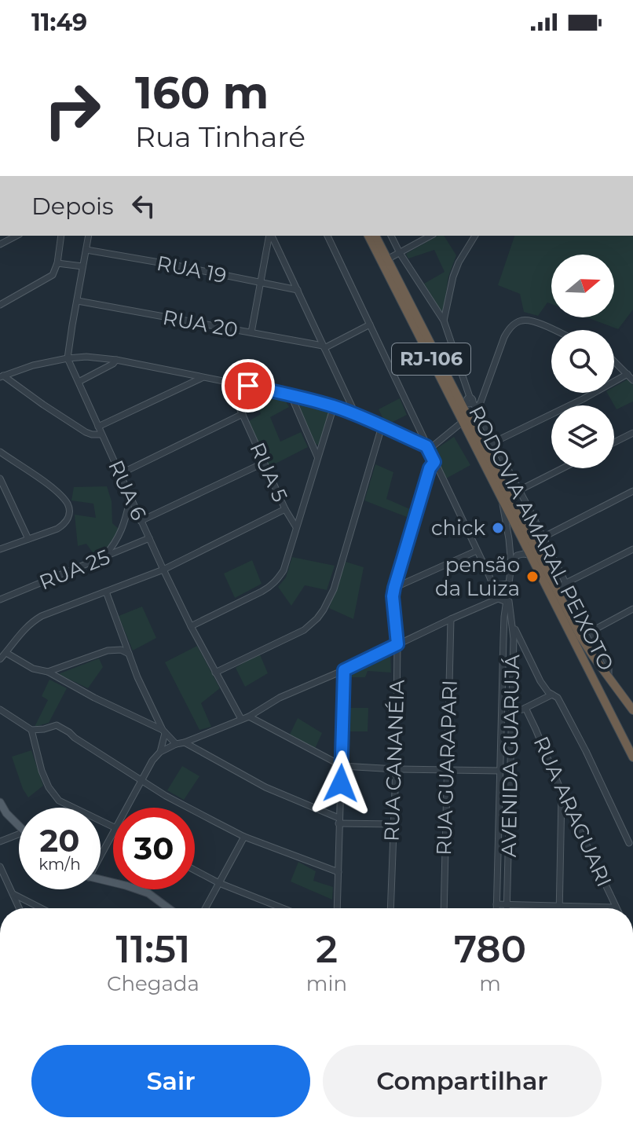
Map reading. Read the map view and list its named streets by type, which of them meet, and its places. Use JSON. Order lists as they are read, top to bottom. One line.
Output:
{"streets":{"highway":["RJ-106","RODOVIA AMARAL PEIXOTO"],"street":["RUA 19","RUA 20","RUA 5","RUA 6","RUA 25","AVENIDA GUARUJÁ","RUA CANANÉIA","RUA GUARAPARI","RUA ARAGUARI"]},"crossings":[["RUA 6","RUA 25"],["RODOVIA AMARAL PEIXOTO","AVENIDA GUARUJÁ"]],"places":["chick","pensão da Luiza"],"north":"right","page":{"status":"11:49","turn":["160 m","Rua Tinharé"],"then":"Depois","speed":"20 km/h","limit":"30","eta":["11:51","Chegada","2","min","780","m"],"buttons":["Sair","Compartilhar"]}}
